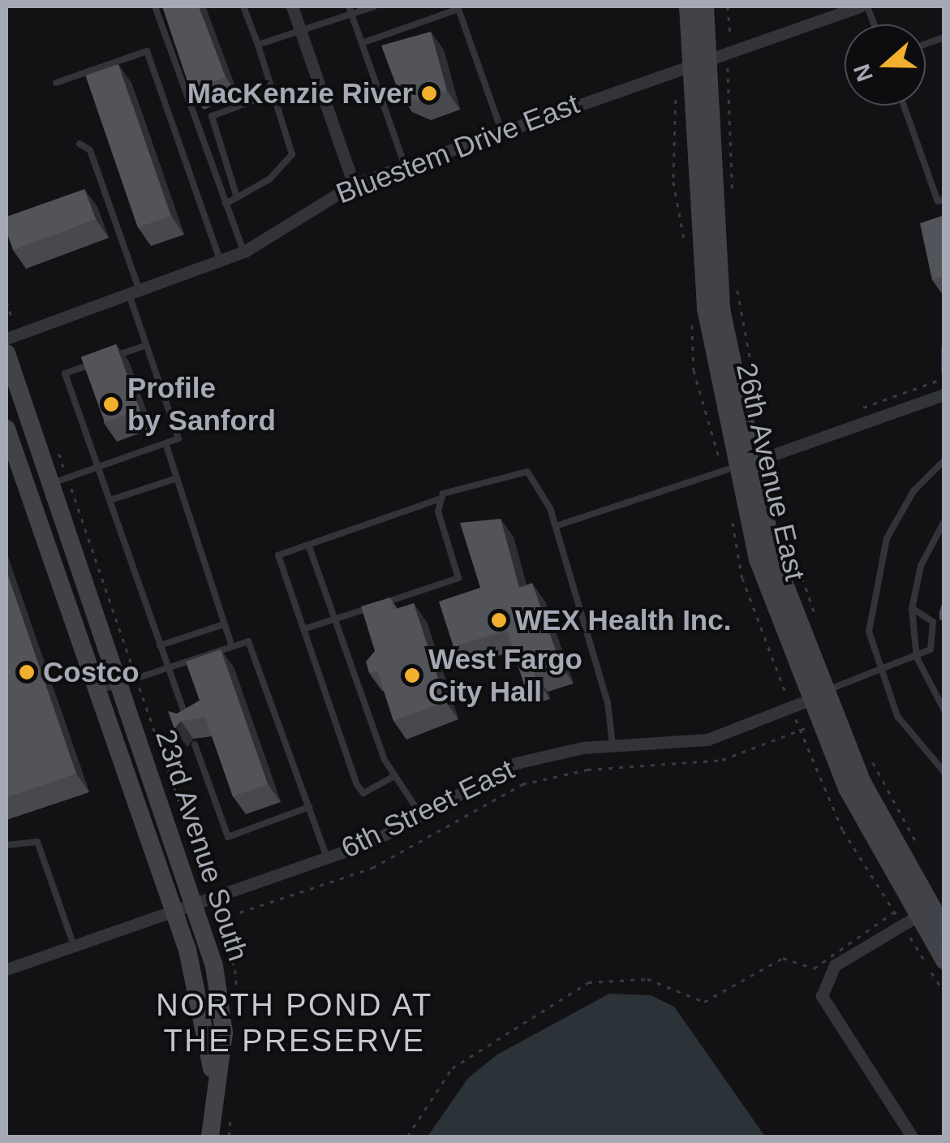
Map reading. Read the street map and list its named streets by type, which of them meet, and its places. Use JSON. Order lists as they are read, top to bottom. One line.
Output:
{"streets":{"street":["Bluestem Drive East","26th Avenue East","6th Street East","23rd Avenue South"]},"crossings":[["Bluestem Drive East","26th Avenue East"],["26th Avenue East","6th Street East"],["6th Street East","23rd Avenue South"]],"districts":["NORTH POND AT THE PRESERVE"],"places":["MacKenzie River","Profile by Sanford","WEX Health Inc.","Costco","West Fargo City Hall"],"north":"left"}
